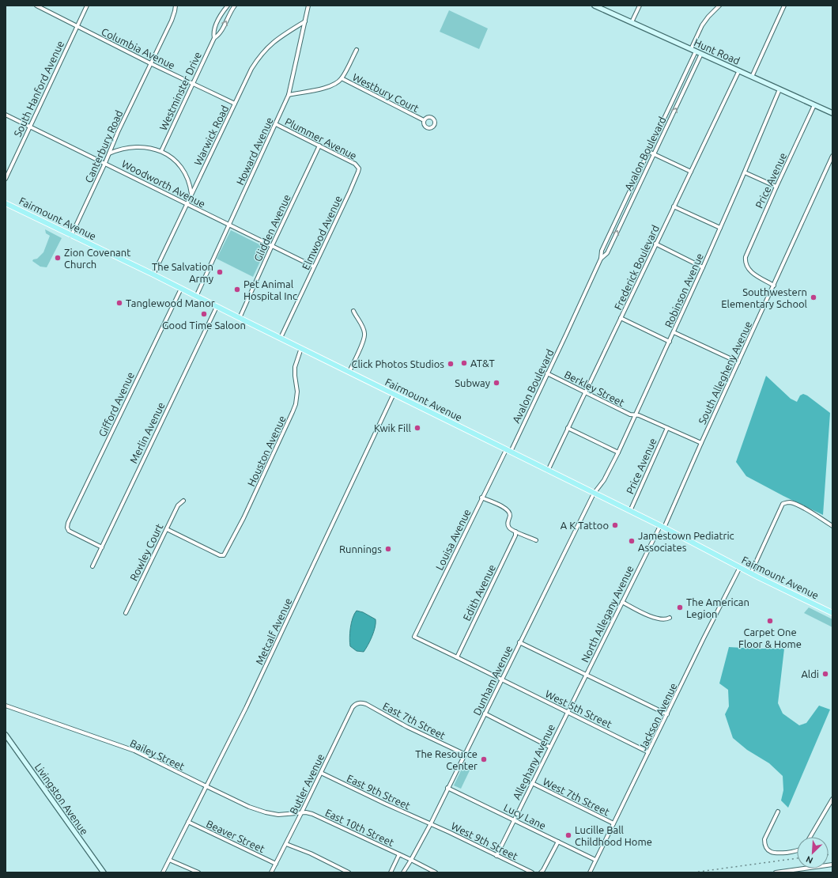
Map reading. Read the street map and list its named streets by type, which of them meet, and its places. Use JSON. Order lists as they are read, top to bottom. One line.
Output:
{"streets":{"main road":["Fairmount Avenue"],"street":["Columbia Avenue","Hunt Road","South Hanford Avenue","Westminster Drive","Westbury Court","Warwick Road","Plummer Avenue","Canterbury Road","Howard Avenue","Avalon Boulevard","Price Avenue","Woodworth Avenue","Glidden Avenue","Elmwood Avenue","Frederick Boulevard","Robinson Avenue","South Allegheny Avenue","Berkley Street","Gifford Avenue","Merlin Avenue","Houston Avenue","Louisa Avenue","Rowley Court","Edith Avenue","North Allegany Avenue","Metcalf Avenue","Dunham Avenue","West 5th Street","Jackson Avenue","East 7th Street","Bailey Street","Alleghany Avenue","Butler Avenue","East 9th Street","West 7th Street","Livingston Avenue","Lucy Lane","East 10th Street","Beaver Street","West 9th Street"]},"crossings":[["Columbia Avenue","South Hanford Avenue"],["Columbia Avenue","Westminster Drive"],["Columbia Avenue","Warwick Road"],["Columbia Avenue","Canterbury Road"],["Hunt Road","Avalon Boulevard"],["Hunt Road","Price Avenue"],["Hunt Road","Frederick Boulevard"],["Hunt Road","Robinson Avenue"],["South Hanford Avenue","Woodworth Avenue"],["Warwick Road","Howard Avenue"],["Warwick Road","Woodworth Avenue"],["Warwick Road","Fairmount Avenue"],["Plummer Avenue","Howard Avenue"],["Plummer Avenue","Glidden Avenue"],["Plummer Avenue","Elmwood Avenue"],["Canterbury Road","Woodworth Avenue"],["Canterbury Road","Fairmount Avenue"],["Howard Avenue","Woodworth Avenue"],["Howard Avenue","Fairmount Avenue"],["Avalon Boulevard","Fairmount Avenue"],["Avalon Boulevard","Berkley Street"],["Avalon Boulevard","Louisa Avenue"],["Price Avenue","Fairmount Avenue"],["Price Avenue","South Allegheny Avenue"],["Price Avenue","Berkley Street"],["Woodworth Avenue","Glidden Avenue"],["Woodworth Avenue","Elmwood Avenue"],["Fairmount Avenue","Glidden Avenue"],["Fairmount Avenue","Elmwood Avenue"],["Fairmount Avenue","Frederick Boulevard"],["Fairmount Avenue","Robinson Avenue"],["Fairmount Avenue","South Allegheny Avenue"],["Fairmount Avenue","Gifford Avenue"],["Fairmount Avenue","Merlin Avenue"],["Fairmount Avenue","Houston Avenue"],["Fairmount Avenue","Louisa Avenue"],["Fairmount Avenue","North Allegany Avenue"],["Fairmount Avenue","Metcalf Avenue"],["Fairmount Avenue","Dunham Avenue"],["Fairmount Avenue","Jackson Avenue"],["Frederick Boulevard","Berkley Street"],["Robinson Avenue","Berkley Street"],["Robinson Avenue","Dunham Avenue"],["South Allegheny Avenue","Berkley Street"],["South Allegheny Avenue","North Allegany Avenue"],["Gifford Avenue","Merlin Avenue"],["Houston Avenue","Rowley Court"],["Louisa Avenue","West 5th Street"],["Edith Avenue","West 5th Street"],["North Allegany Avenue","Alleghany Avenue"],["Metcalf Avenue","Bailey Street"],["Metcalf Avenue","Beaver Street"],["Dunham Avenue","West 5th Street"],["Dunham Avenue","East 7th Street"],["Dunham Avenue","East 9th Street"],["Dunham Avenue","Lucy Lane"],["Dunham Avenue","East 10th Street"],["Dunham Avenue","West 9th Street"],["West 5th Street","Jackson Avenue"],["West 5th Street","Alleghany Avenue"],["Jackson Avenue","West 7th Street"],["Jackson Avenue","Lucy Lane"],["East 7th Street","Butler Avenue"],["Bailey Street","Butler Avenue"],["Bailey Street","East 10th Street"],["Alleghany Avenue","West 7th Street"],["Alleghany Avenue","Lucy Lane"],["Alleghany Avenue","West 9th Street"],["Butler Avenue","East 9th Street"],["Butler Avenue","East 10th Street"],["Butler Avenue","Beaver Street"],["East 9th Street","West 9th Street"]],"places":["Zion Covenant Church","The Salvation Army","Pet Animal Hospital Inc","Southwestern Elementary School","Tanglewood Manor","Good Time Saloon","AT&T","Click Photos Studios","Subway","Kwik Fill","A K Tattoo","Jamestown Pediatric Associates","Runnings","The American Legion","Carpet One Floor & Home","Aldi","The Resource Center","Lucille Ball Childhood Home"],"north":"bottom left"}
